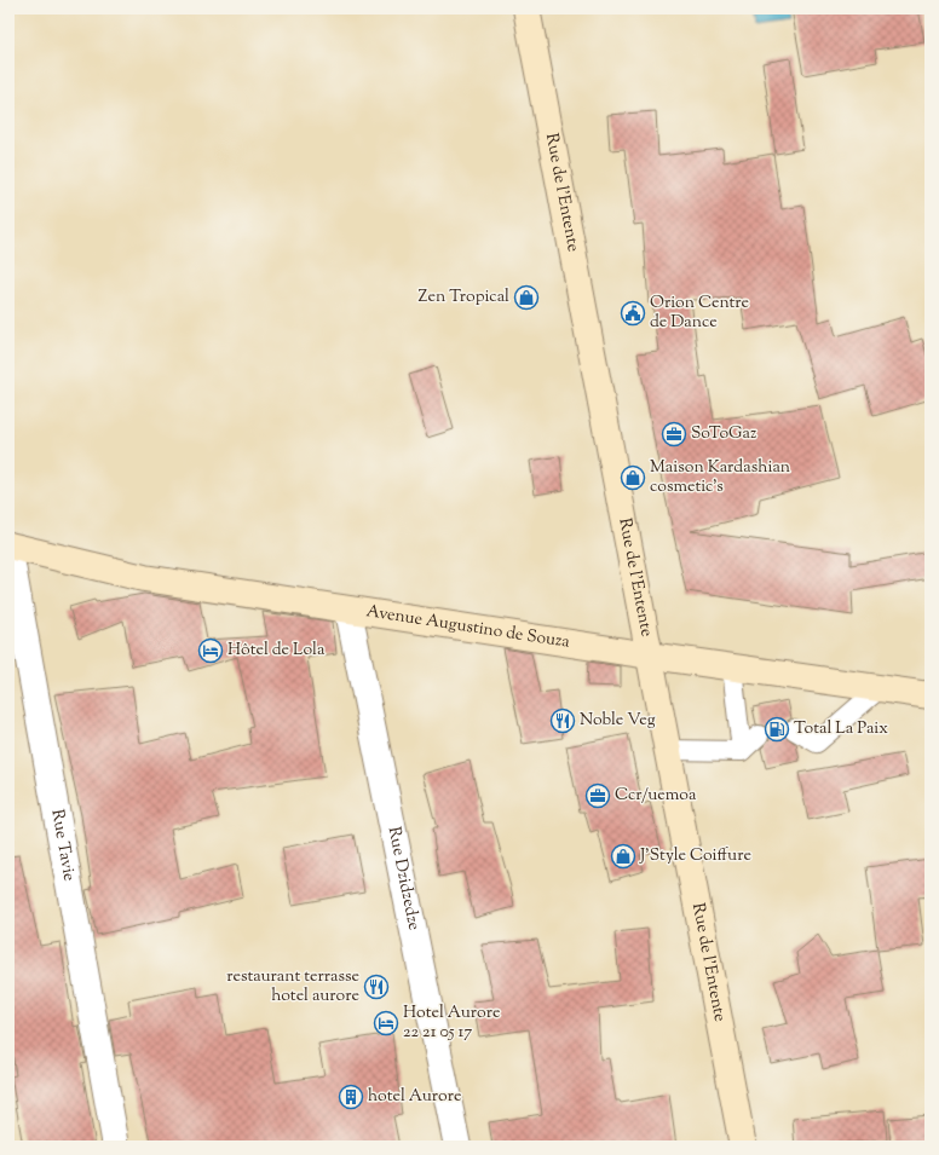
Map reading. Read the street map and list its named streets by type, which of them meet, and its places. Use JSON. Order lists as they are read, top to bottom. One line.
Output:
{"streets":{"street":["Rue de l'Entente","Avenue Augustino de Souza","Rue Tavie","Rue Dzidzedze"]},"crossings":[["Rue de l'Entente","Avenue Augustino de Souza"],["Avenue Augustino de Souza","Rue Tavie"],["Avenue Augustino de Souza","Rue Dzidzedze"]],"places":{"shop":["Zen Tropical","Maison Kardashian cosmetic's","J'Style Coiffure"],"public building":["Orion Centre de Dance"],"office":["SoToGaz","Ccr/uemoa"],"hotel":["Hôtel de Lola","Hotel Aurore 22 21 05 17"],"restaurant":["Noble Veg","restaurant terrasse hotel aurore"],"fuel station":["Total La Paix"],"building":["hotel Aurore"]}}
